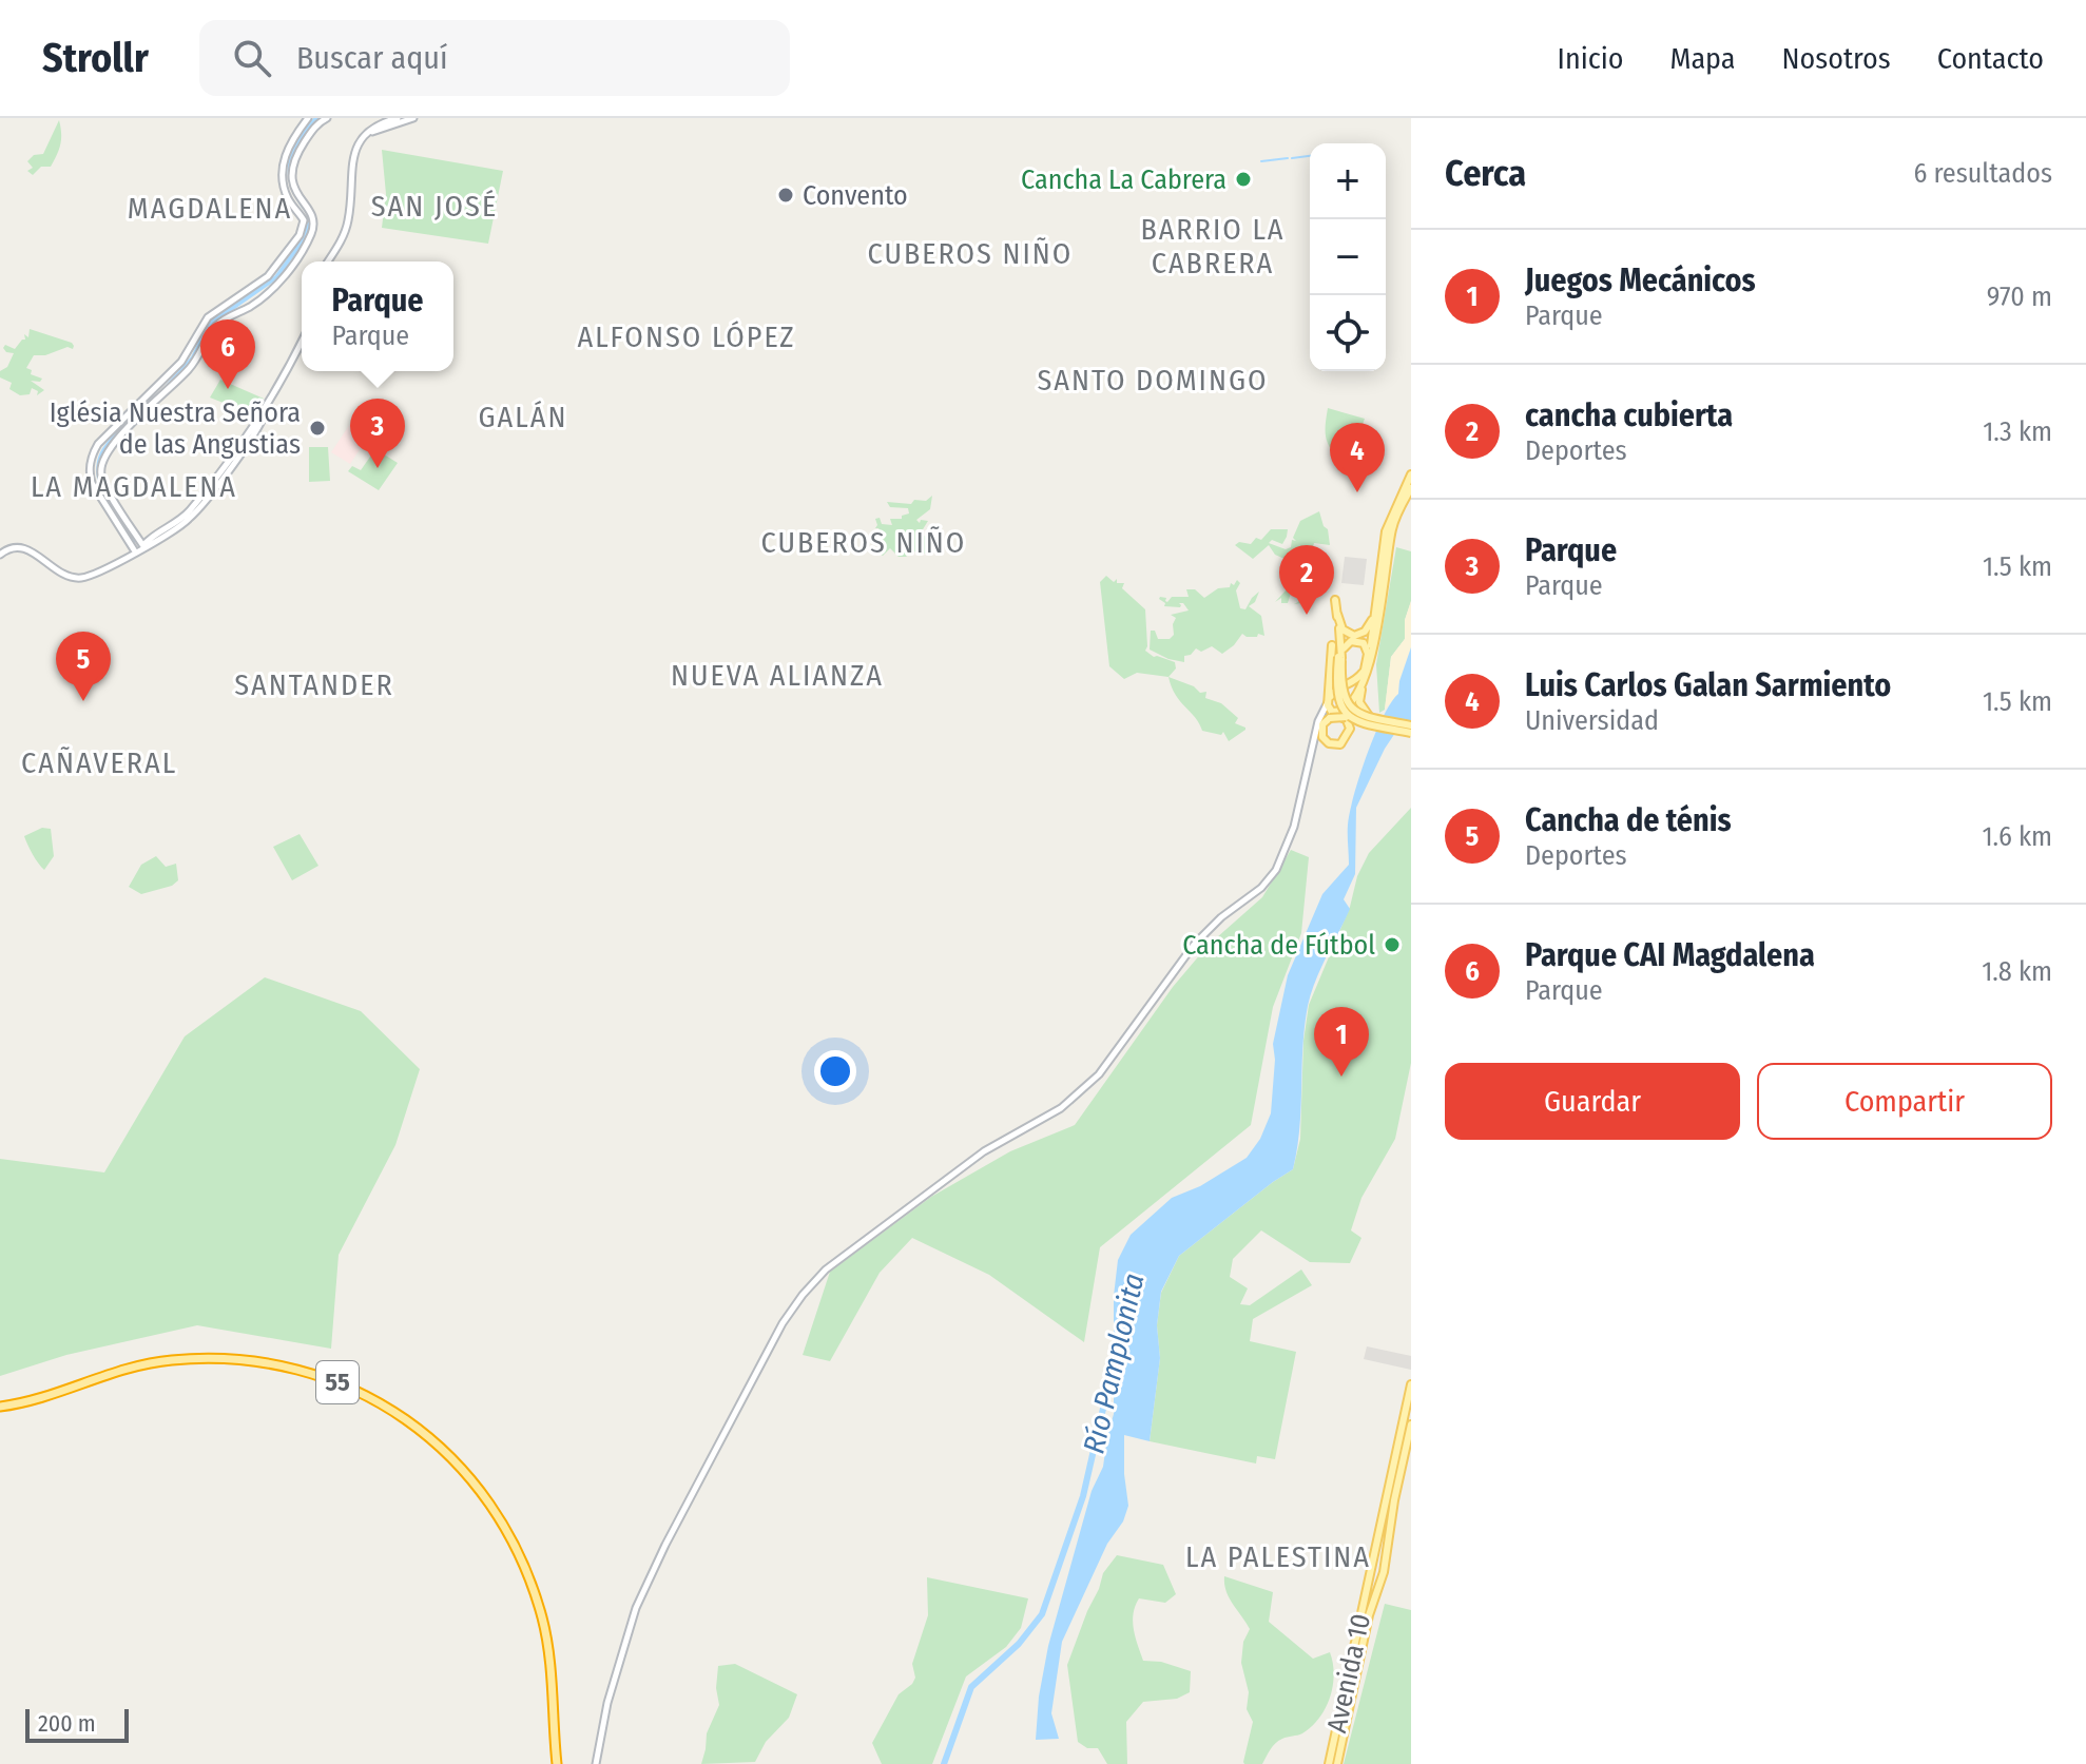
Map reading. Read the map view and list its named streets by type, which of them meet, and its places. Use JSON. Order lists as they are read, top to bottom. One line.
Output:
{"streets":{"highway":["55"],"main road":["Avenida 10"]},"districts":["SAN JOSÉ","MAGDALENA","BARRIO LA CABRERA","CUBEROS NIÑO","ALFONSO LÓPEZ","SANTO DOMINGO","GALÁN","LA MAGDALENA","CUBEROS NIÑO","NUEVA ALIANZA","SANTANDER","CAÑAVERAL","LA PALESTINA"],"water":["Río Pamplonita"],"places":["Cancha La Cabrera","Convento","Iglésia Nuestra Señora de las Angustias","Cancha de Fútbol"],"scale_bar":"200 m","page":{"header":"Strollr","search":"Buscar aquí","nav":["Inicio","Mapa","Nosotros","Contacto"],"heading":["Cerca","6 resultados"],"map_buttons":["+","−"],"list":[{"mark":"1","name":"Juegos Mecánicos","note":"Parque","value":"970 m"},{"mark":"2","name":"cancha cubierta","note":"Deportes","value":"1.3 km"},{"mark":"3","name":"Parque","note":"Parque","value":"1.5 km"},{"mark":"4","name":"Luis Carlos Galan Sarmiento","note":"Universidad","value":"1.5 km"},{"mark":"5","name":"Cancha de ténis","note":"Deportes","value":"1.6 km"},{"mark":"6","name":"Parque CAI Magdalena","note":"Parque","value":"1.8 km"}],"popup":["Parque","Parque"],"pins":["6","3","4","2","5","1"],"buttons":["Guardar","Compartir"],"scale":"200 m"}}
